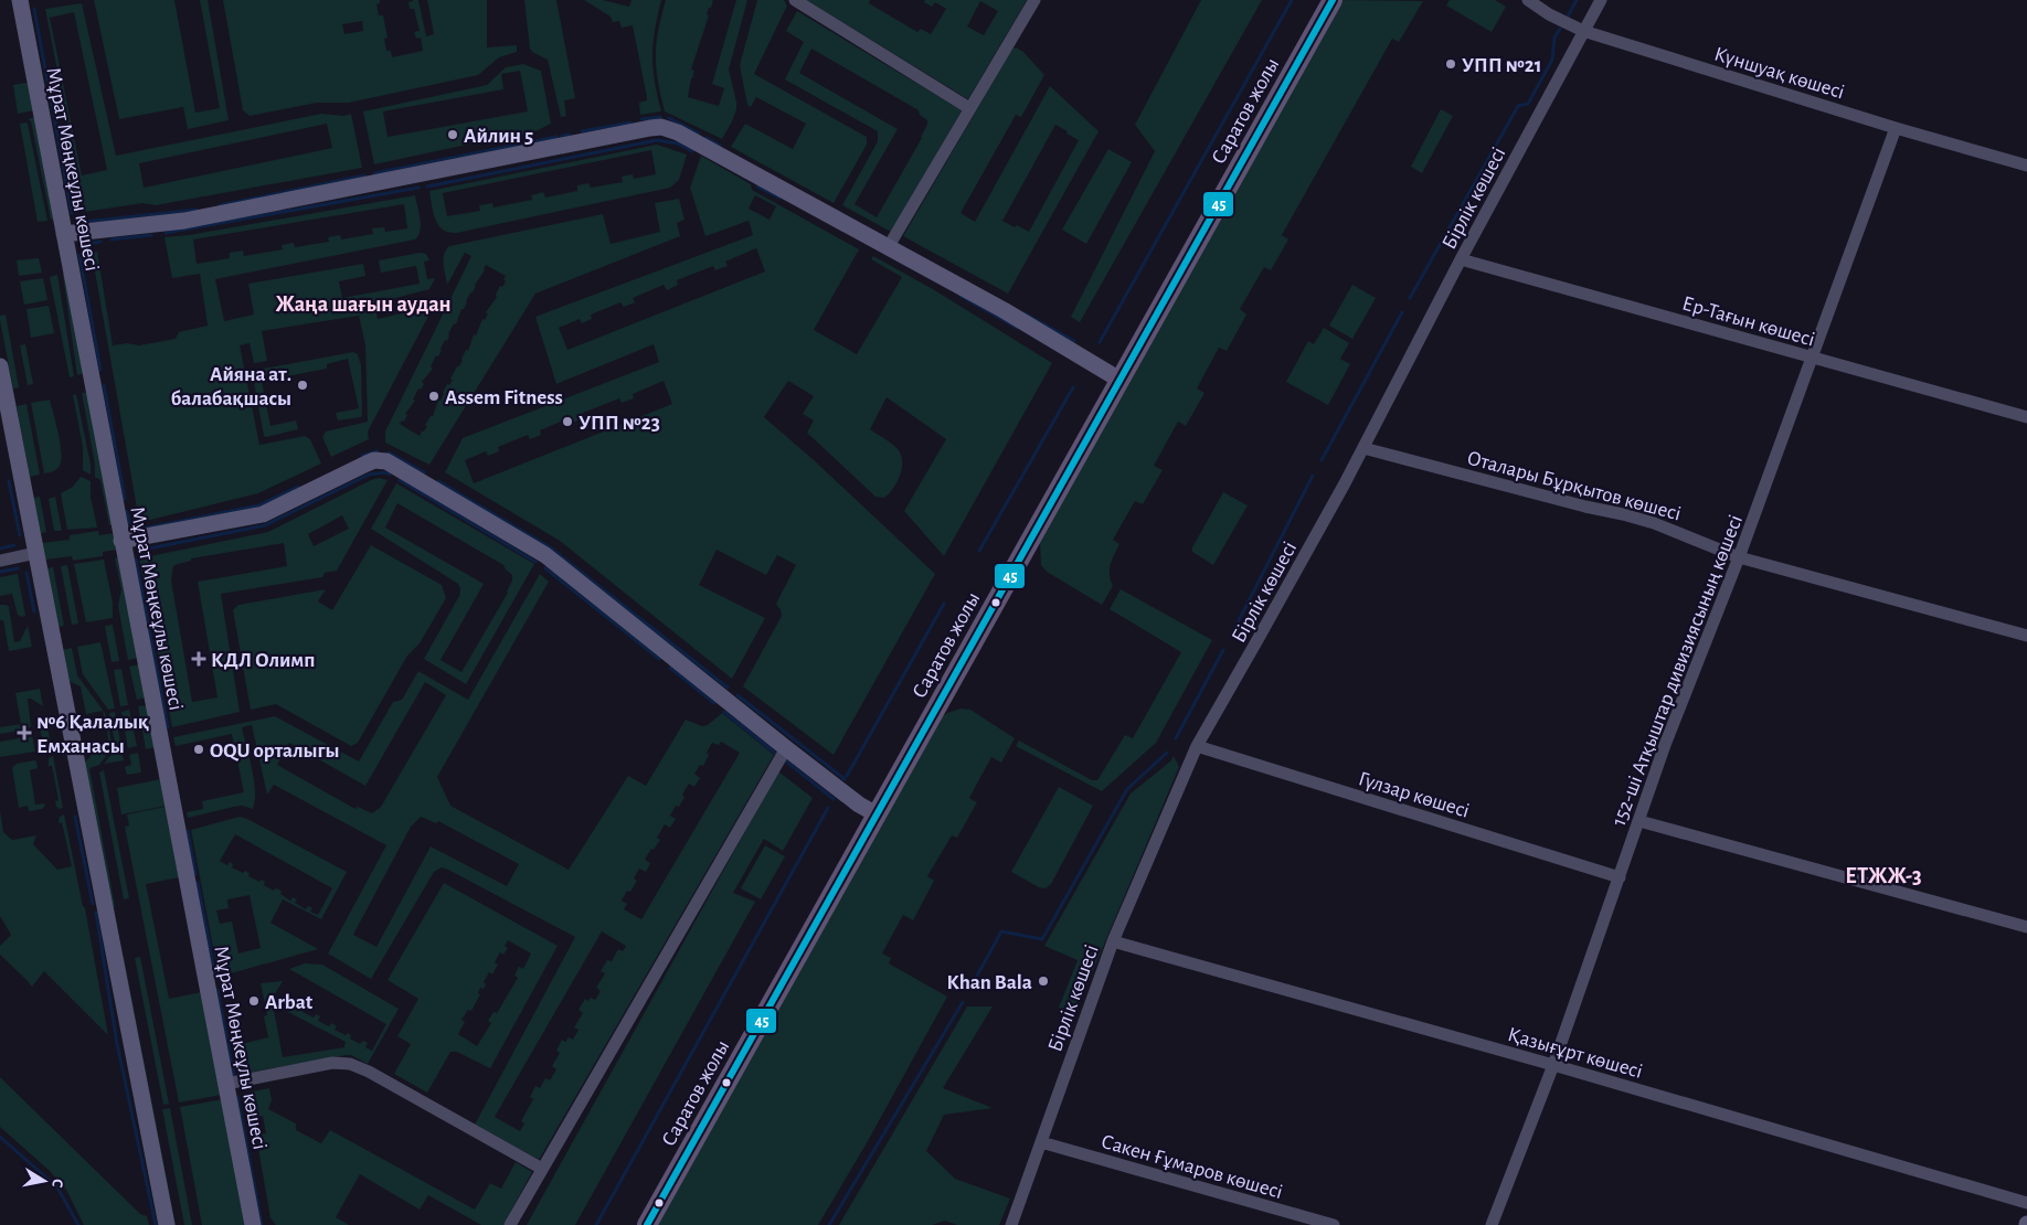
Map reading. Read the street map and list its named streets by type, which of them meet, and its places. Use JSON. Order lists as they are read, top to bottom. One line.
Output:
{"streets":{"main road":["Саратов жолы","Мұрат Мөңкеұлы көшесі"],"street":["Күншуақ көшесі","Бірлік көшесі","Ер-Тағын көшесі","Оталары Бұрқытов көшесі","152-ші Атқыштар дивизиясының көшесі","Гүлзар көшесі","Қазығұрт көшесі","Сакен Ғұмаров көшесі"]},"crossings":[["Күншуақ көшесі","Бірлік көшесі"],["Күншуақ көшесі","152-ші Атқыштар дивизиясының көшесі"],["Бірлік көшесі","Ер-Тағын көшесі"],["Бірлік көшесі","Оталары Бұрқытов көшесі"],["Бірлік көшесі","Гүлзар көшесі"],["Бірлік көшесі","Қазығұрт көшесі"],["Бірлік көшесі","Сакен Ғұмаров көшесі"],["Ер-Тағын көшесі","152-ші Атқыштар дивизиясының көшесі"],["Оталары Бұрқытов көшесі","152-ші Атқыштар дивизиясының көшесі"],["152-ші Атқыштар дивизиясының көшесі","Гүлзар көшесі"],["152-ші Атқыштар дивизиясының көшесі","Қазығұрт көшесі"]],"districts":["Жаңа шағын аудан","ЕТЖЖ-3"],"places":{"other":["УПП №21","Айлин 5","Айяна ат. балабақшасы","Assem Fitness","УПП №23","OQU орталыгы","Khan Bala","Arbat"],"health":["КДЛ Олимп","№6 Қалалық Емханасы"]},"lines":["transit line 45"],"north":"right"}
